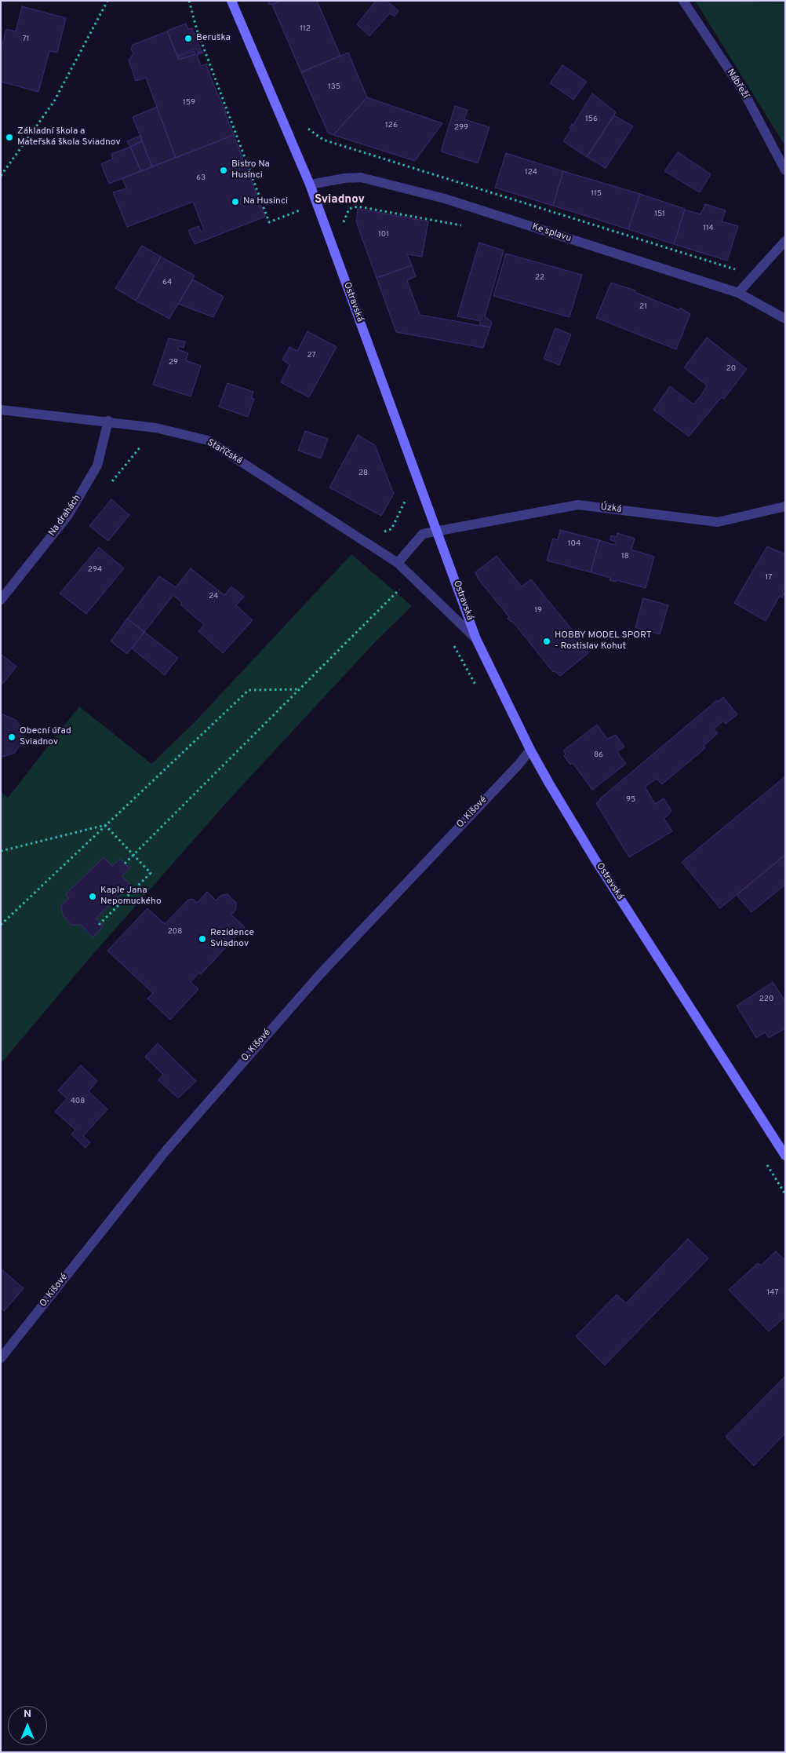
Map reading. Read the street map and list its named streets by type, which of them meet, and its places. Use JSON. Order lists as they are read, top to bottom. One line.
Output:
{"streets":{"street":["Nábřeží","Ke splavu","Ostravská","Staříčská","Úzká","Na drahách","O. Kišové"]},"crossings":[["Ke splavu","Ostravská"],["Ostravská","Staříčská"],["Ostravská","Úzká"],["Ostravská","O. Kišové"],["Staříčská","Na drahách"]],"districts":["Sviadnov"],"places":["Beruška","Základní škola a Mateřská škola Sviadnov","Bistro Na Husinci","Na Husinci","HOBBY MODEL SPORT - Rostislav Kohut","Obecní úřad Sviadnov","Kaple Jana Nepomuckého","Rezidence Sviadnov"],"house_numbers":["112","71","135","159","156","126","299","124","63","115","151","114","101","22","64","21","27","29","20","28","104","18","294","17","24","19","86","95","208","220","408","147"],"north":"top"}
